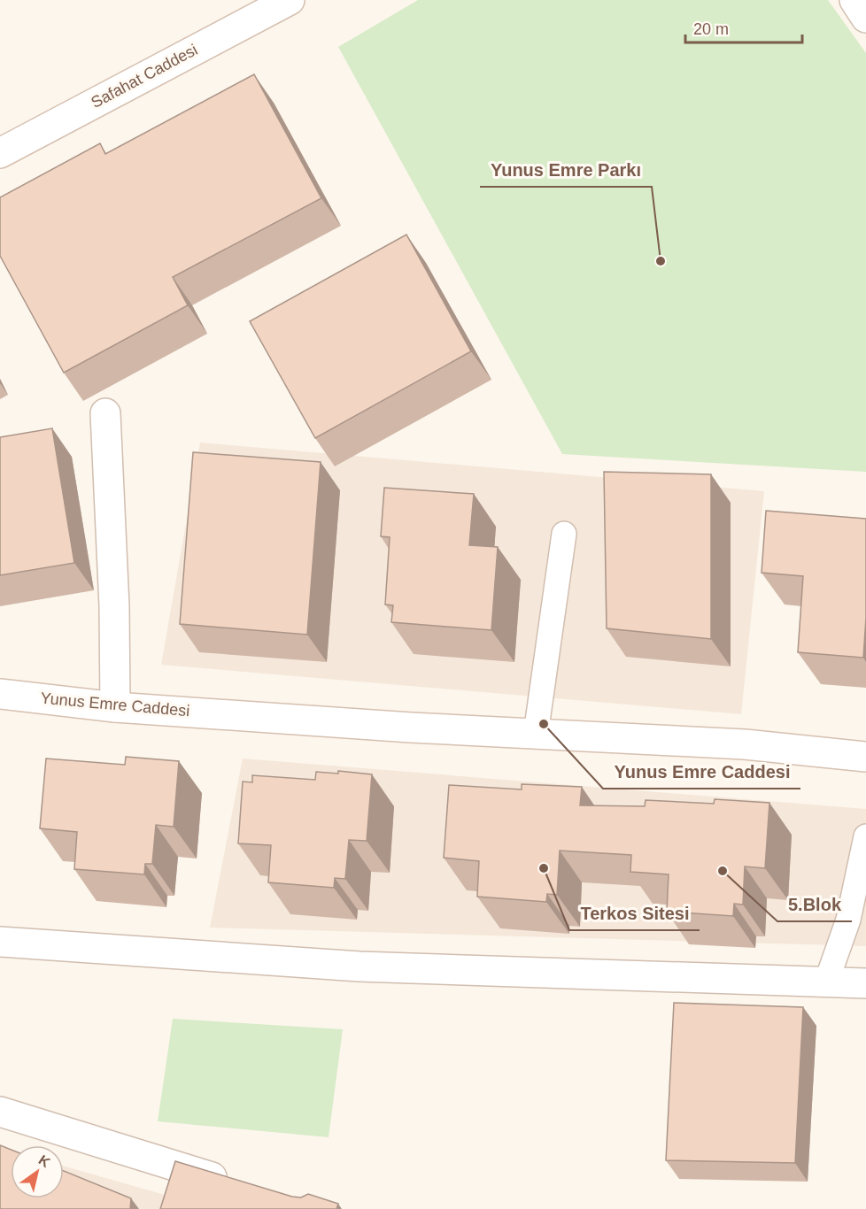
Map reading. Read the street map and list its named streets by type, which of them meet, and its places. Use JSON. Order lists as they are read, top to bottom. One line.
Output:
{"streets":{"street":["Safahat Caddesi","Yunus Emre Caddesi"]},"places":["Yunus Emre Parkı","Yunus Emre Caddesi","Terkos Sitesi","5.Blok"],"scale_bar":"20 m","north":"top right"}
